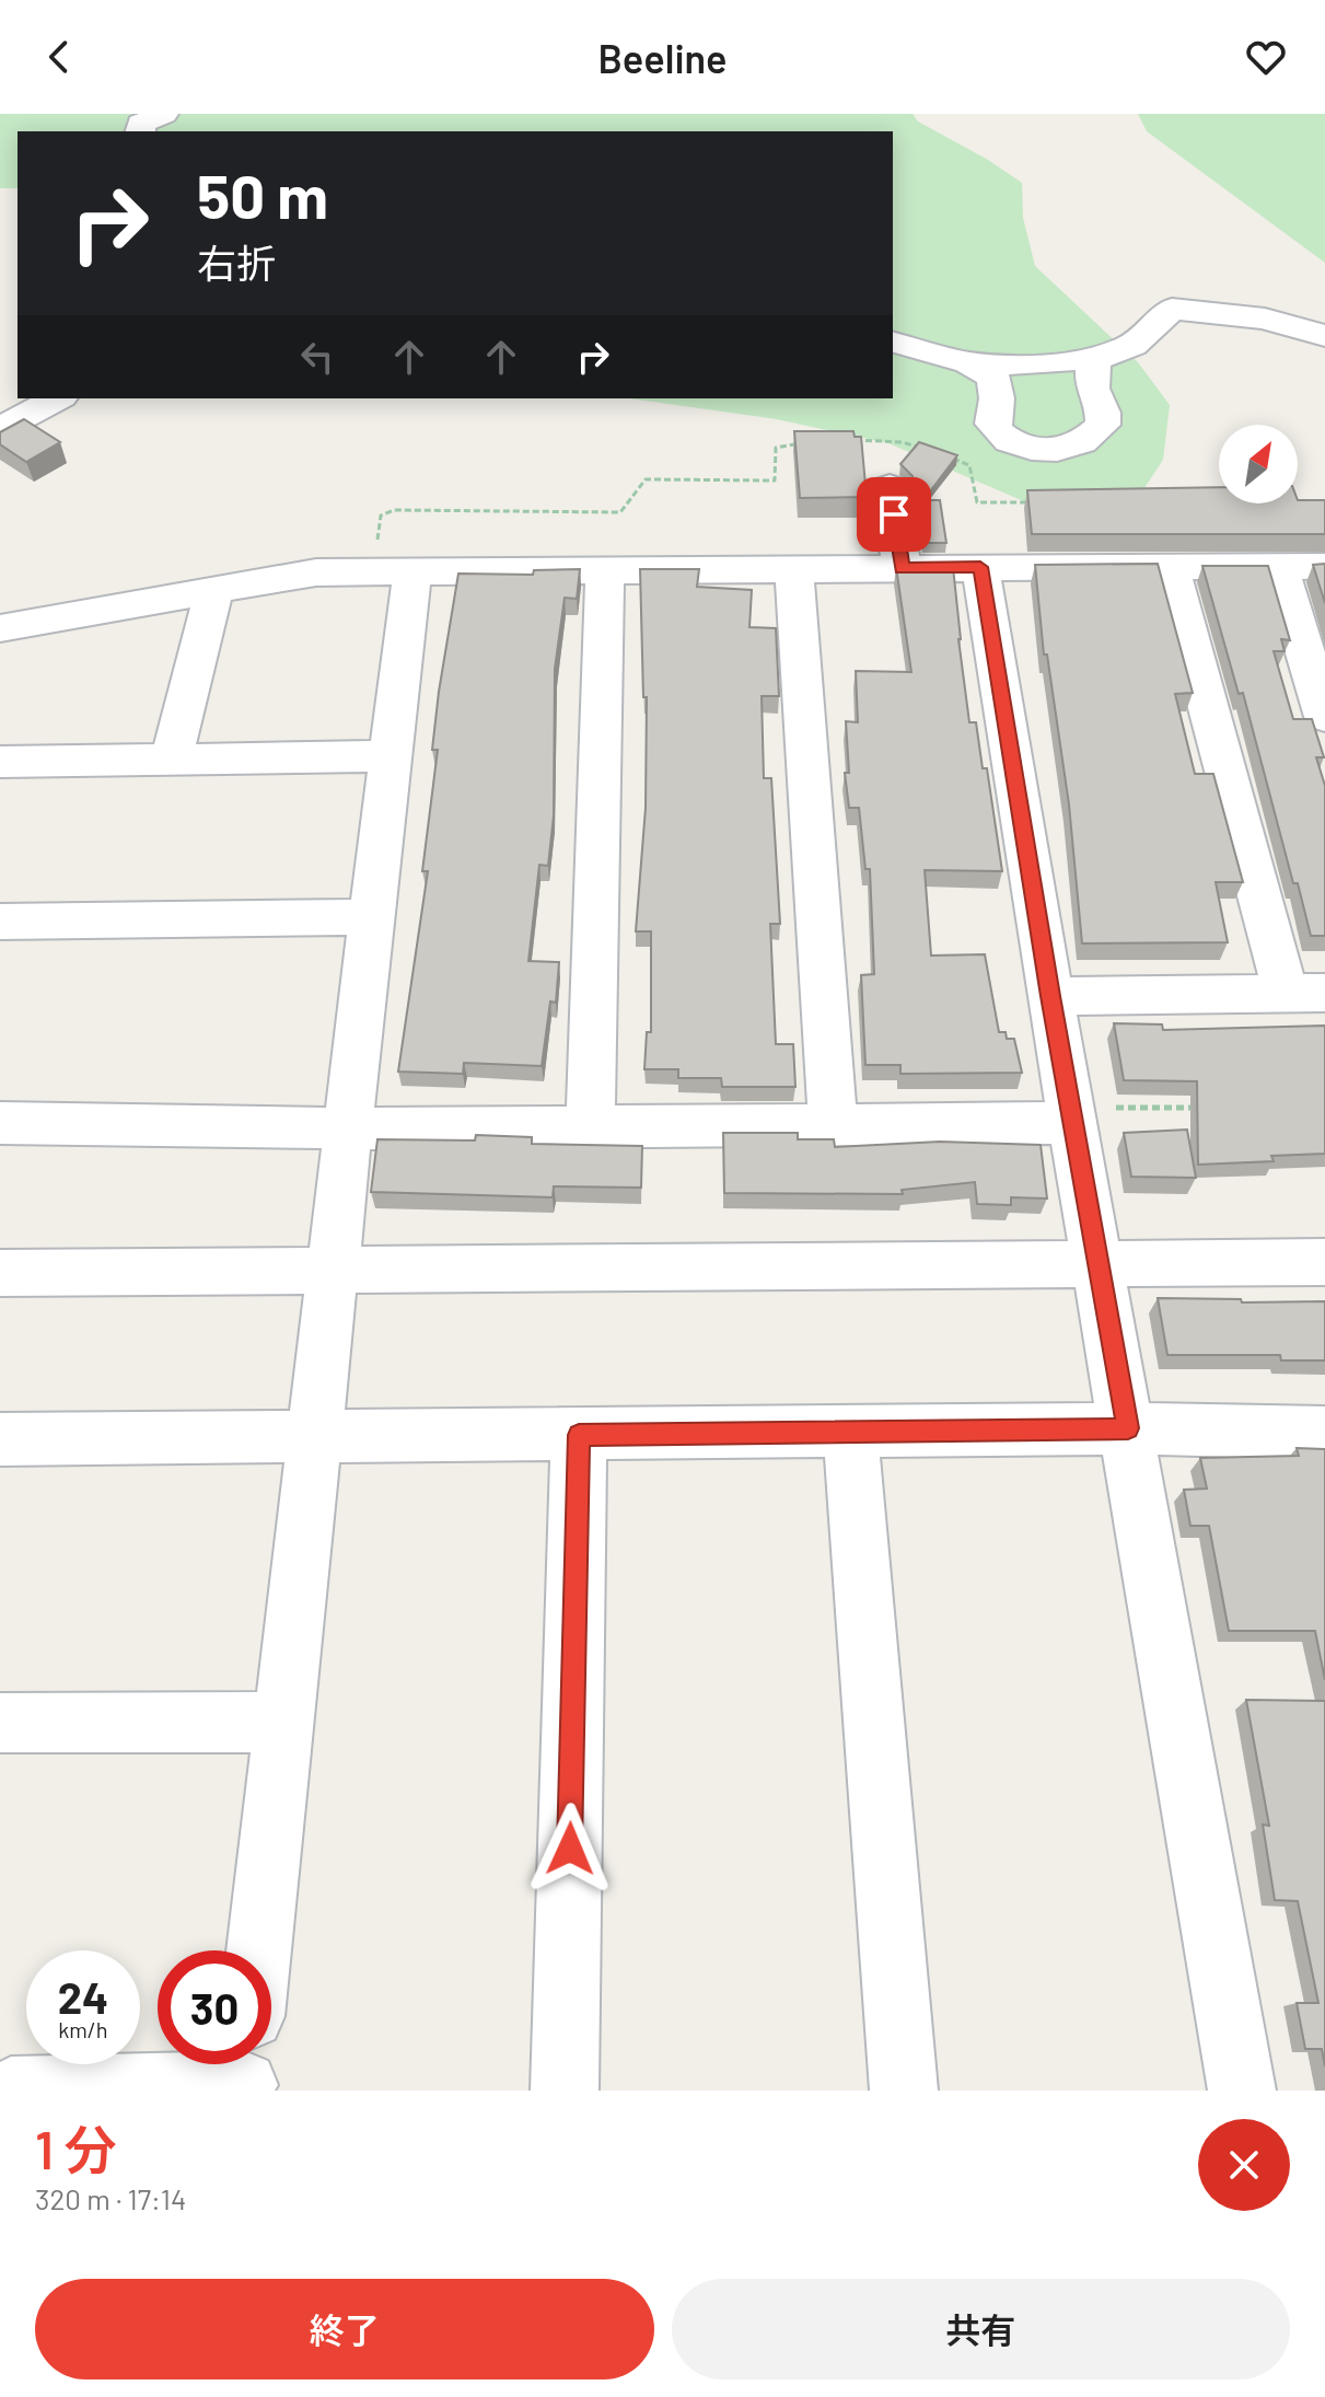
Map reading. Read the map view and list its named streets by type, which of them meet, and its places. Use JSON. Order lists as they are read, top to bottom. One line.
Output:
{"north":"top right","page":{"header":"Beeline","turn":["50 m","右折"],"speed":"24 km/h","limit":"30","heading":["1 分","320 m · 17:14"],"buttons":["終了","共有"]}}
